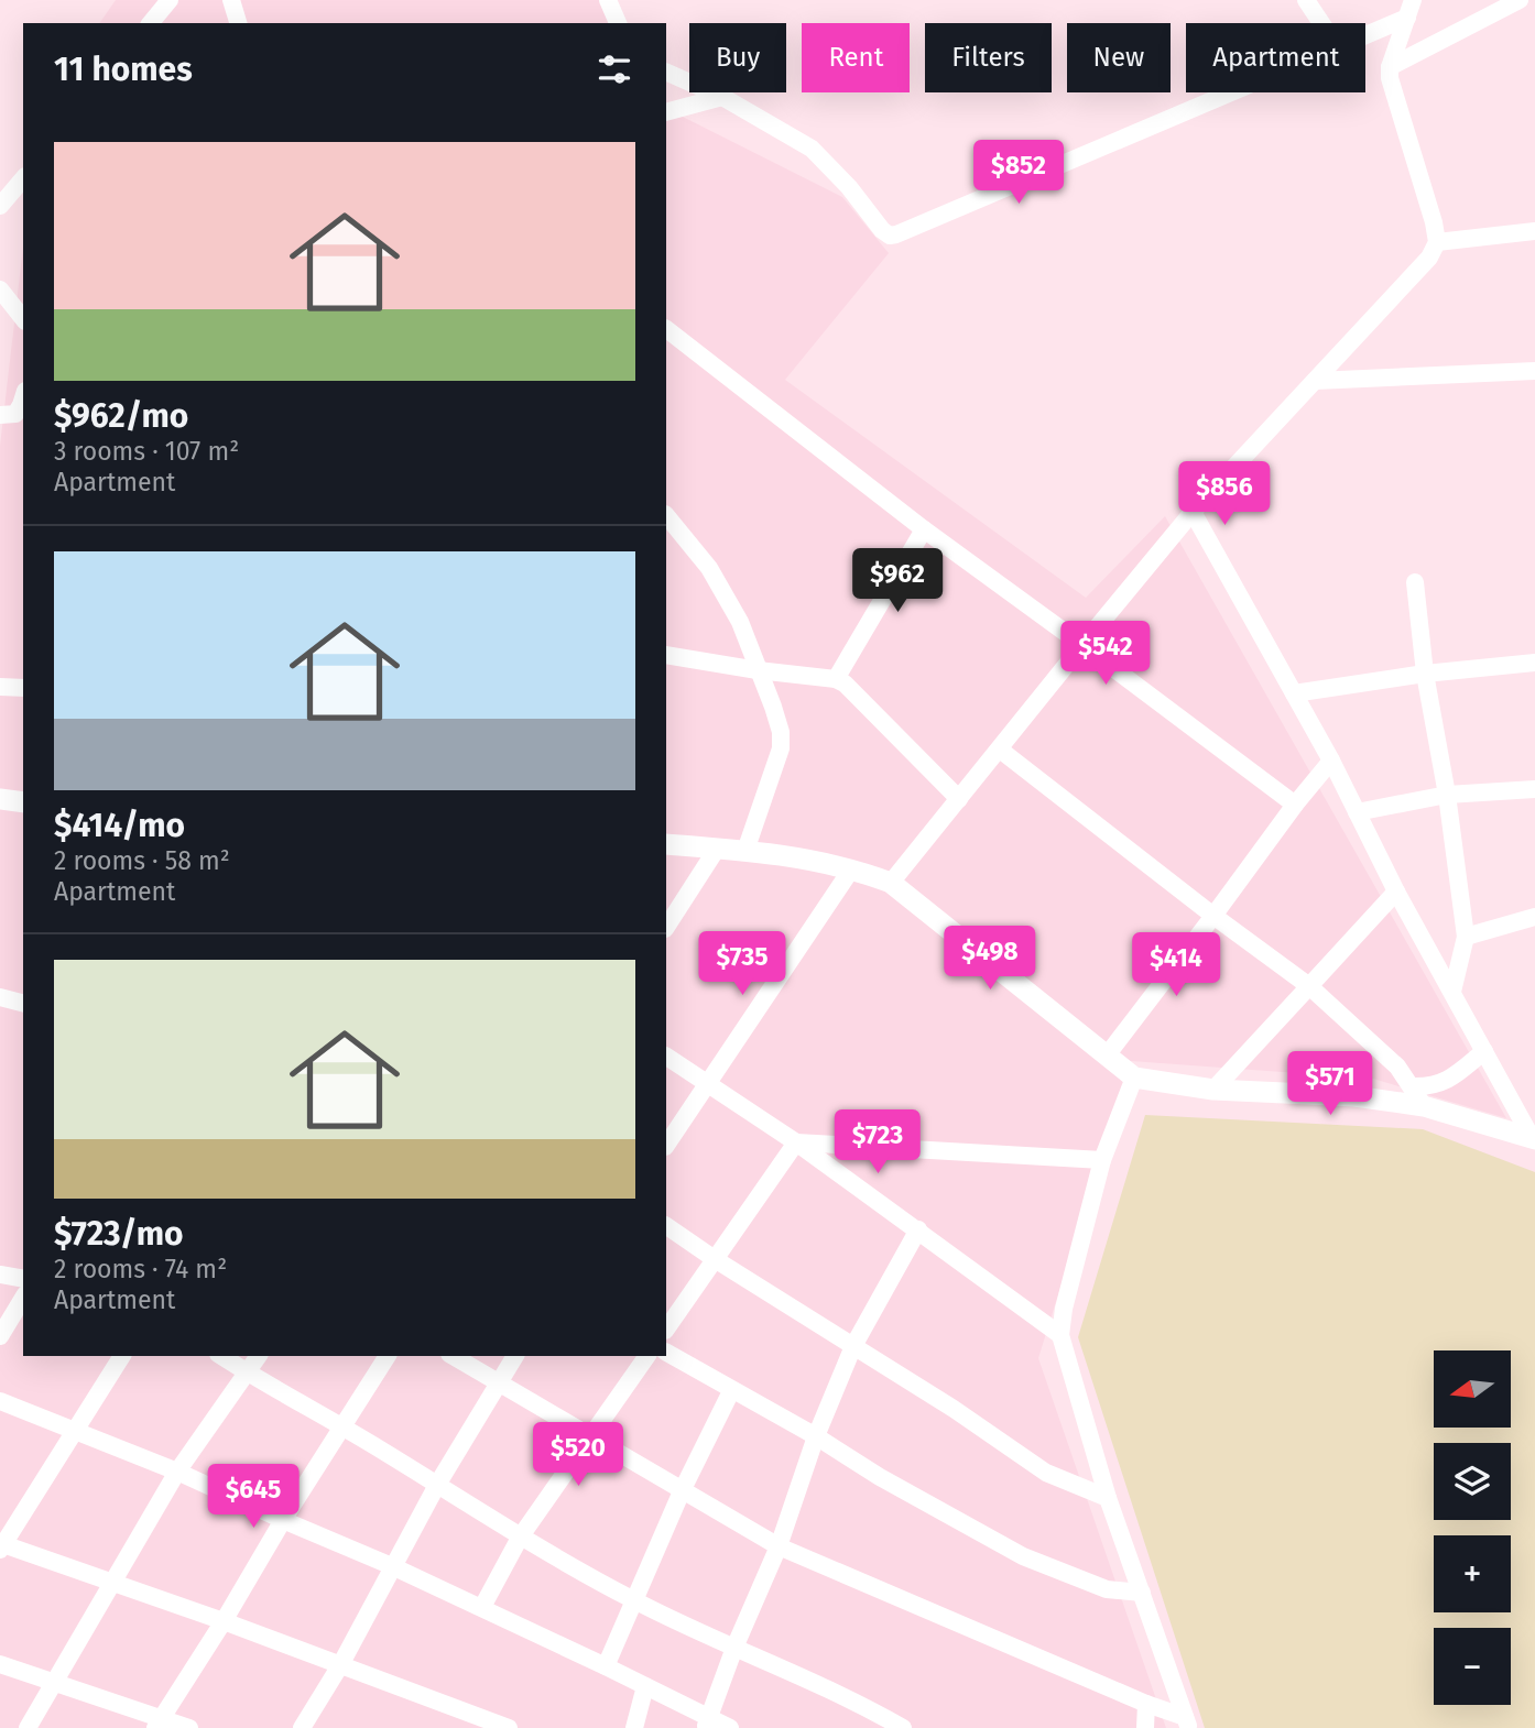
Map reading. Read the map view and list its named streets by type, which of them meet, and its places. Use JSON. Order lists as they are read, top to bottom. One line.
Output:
{"north":"left","page":{"chip":["Buy","Rent","Filters","New","Apartment"],"heading":"11 homes","list":[{"name":"$962/mo","note":"3 rooms · 107 m² · Apartment"},{"name":"$414/mo","note":"2 rooms · 58 m² · Apartment"},{"name":"$723/mo","note":"2 rooms · 74 m² · Apartment"}],"price":["$852","$856","$962","$542","$498","$735","$414","$571","$723","$520","$645"],"map_buttons":["+","−"]}}
